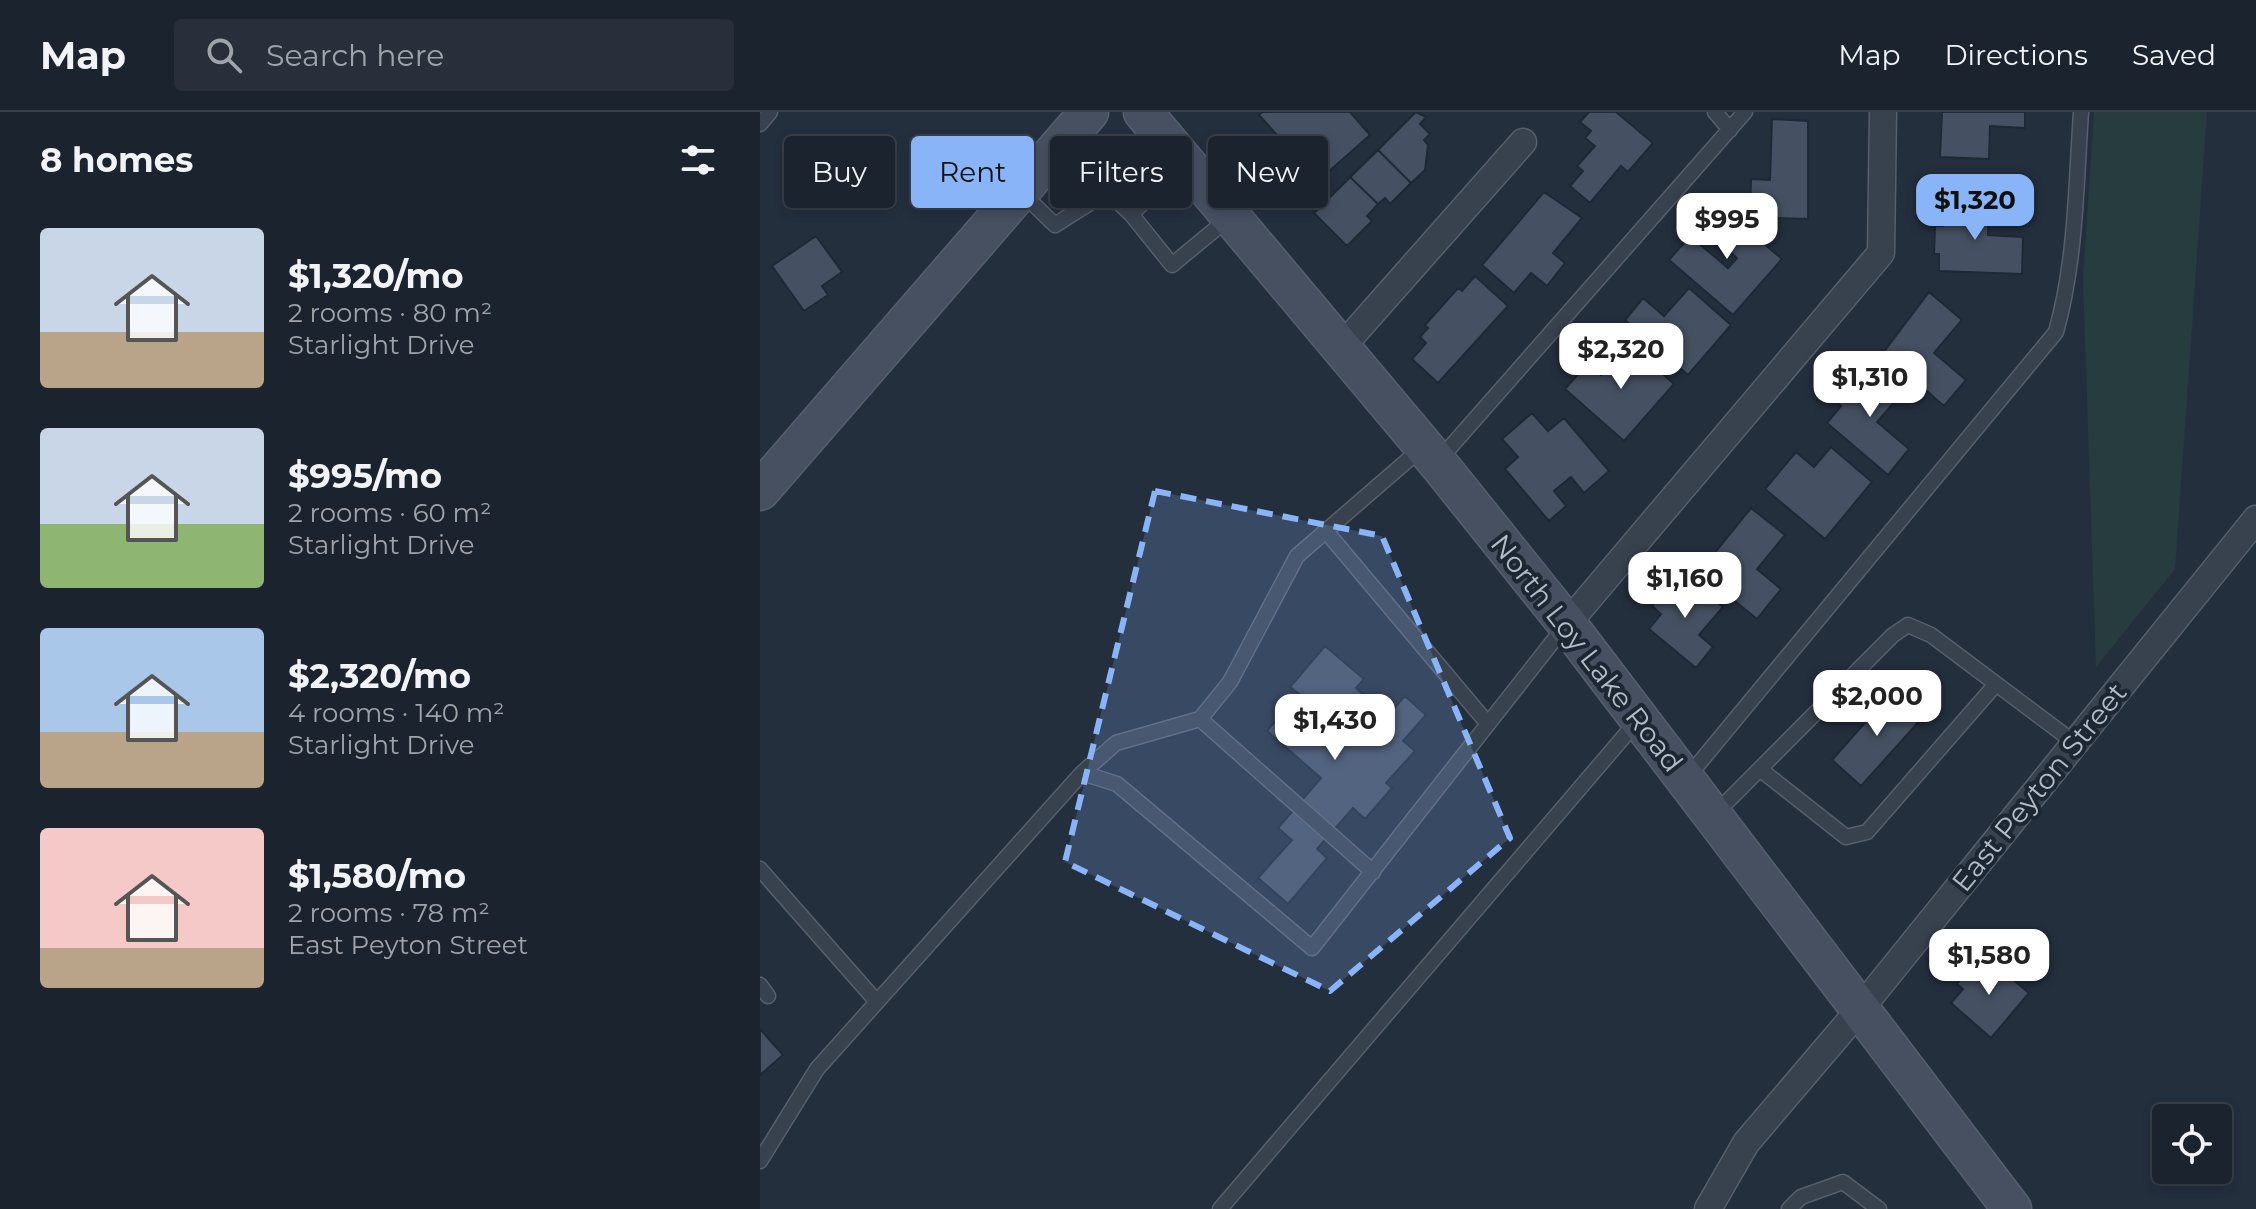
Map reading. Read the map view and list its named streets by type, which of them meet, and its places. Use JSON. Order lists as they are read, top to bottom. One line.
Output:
{"streets":{"street":["North Loy Lake Road","East Peyton Street"]},"crossings":[["North Loy Lake Road","East Peyton Street"]],"page":{"header":"Map","search":"Search here","nav":["Map","Directions","Saved"],"heading":"8 homes","chip":["Buy","Rent","Filters","New"],"price":["$1,320","$995","$2,320","$1,310","$1,160","$2,000","$1,430","$1,580"],"list":[{"name":"$1,320/mo","note":"2 rooms · 80 m² · Starlight Drive"},{"name":"$995/mo","note":"2 rooms · 60 m² · Starlight Drive"},{"name":"$2,320/mo","note":"4 rooms · 140 m² · Starlight Drive"},{"name":"$1,580/mo","note":"2 rooms · 78 m² · East Peyton Street"}]}}
